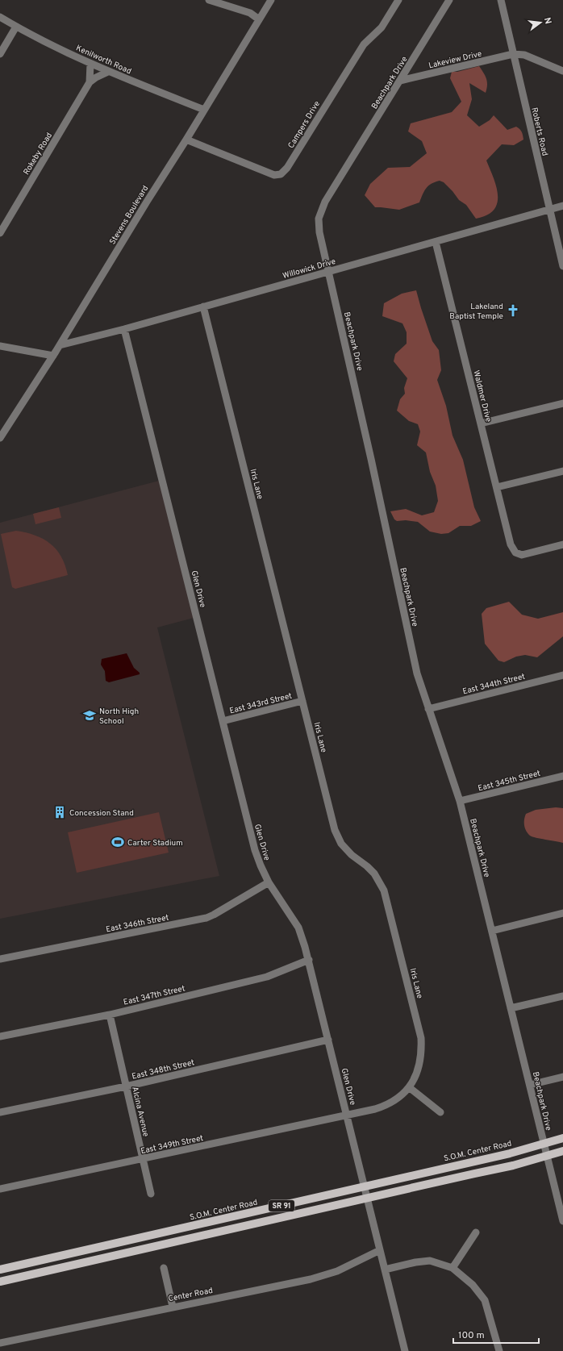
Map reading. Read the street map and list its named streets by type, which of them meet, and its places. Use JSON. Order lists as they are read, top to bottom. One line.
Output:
{"streets":{"main road":["S.O.M. Center Road","SR 91"],"street":["Kenilworth Road","Lakeview Drive","Beachpark Drive","Campers Drive","Roberts Road","Rokeby Road","Stevens Boulevard","Willowick Drive","Waldmer Drive","Iris Lane","Glen Drive","East 344th Street","East 343rd Street","East 345th Street","East 346th Street","East 347th Street","East 348th Street","Alcina Avenue","East 349th Street","Center Road"]},"crossings":[["Kenilworth Road","Rokeby Road"],["Kenilworth Road","Stevens Boulevard"],["Lakeview Drive","Beachpark Drive"],["Lakeview Drive","Roberts Road"],["Beachpark Drive","Willowick Drive"],["Beachpark Drive","East 344th Street"],["Beachpark Drive","East 345th Street"],["Beachpark Drive","S.O.M. Center Road"],["Beachpark Drive","SR 91"],["Campers Drive","Stevens Boulevard"],["Roberts Road","Willowick Drive"],["Stevens Boulevard","Willowick Drive"],["Willowick Drive","Waldmer Drive"],["Willowick Drive","Iris Lane"],["Willowick Drive","Glen Drive"],["Iris Lane","Glen Drive"],["Iris Lane","East 343rd Street"],["Iris Lane","East 349th Street"],["Glen Drive","East 343rd Street"],["Glen Drive","East 346th Street"],["Glen Drive","East 347th Street"],["Glen Drive","East 348th Street"],["Glen Drive","East 349th Street"],["Glen Drive","S.O.M. Center Road"],["Glen Drive","SR 91"],["Glen Drive","Center Road"],["East 347th Street","Alcina Avenue"],["East 348th Street","Alcina Avenue"],["Alcina Avenue","East 349th Street"]],"places":{"church":["Lakeland Baptist Temple"],"school or university":["North High School"],"building":["Concession Stand"],"sports":["Carter Stadium"]},"scale_bar":"100 m","north":"right"}
